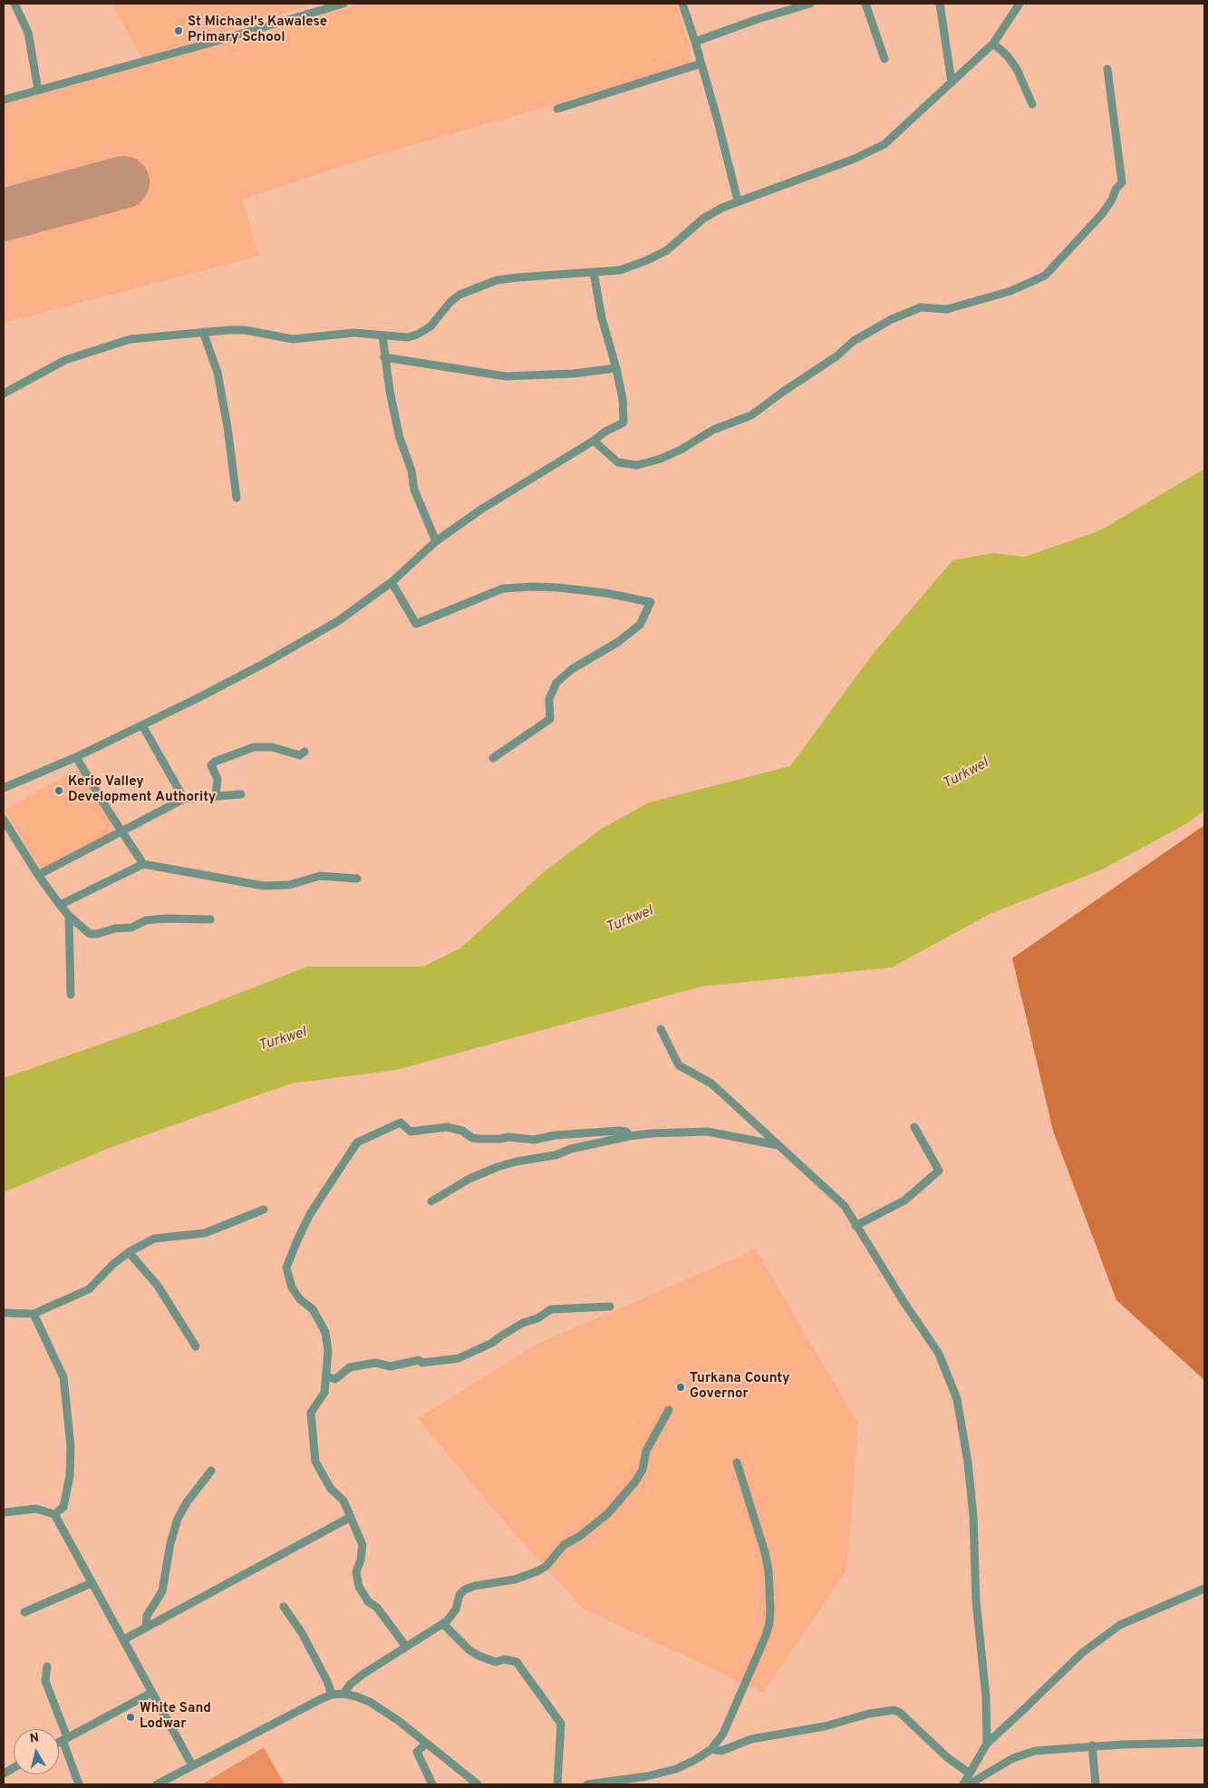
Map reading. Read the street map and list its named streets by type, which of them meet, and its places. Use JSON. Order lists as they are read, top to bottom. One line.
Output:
{"water":["Turkwel"],"places":["St Michael's Kawalese Primary School","Kerio Valley Development Authority","Turkana County Governor","White Sand Lodwar"],"north":"top"}
